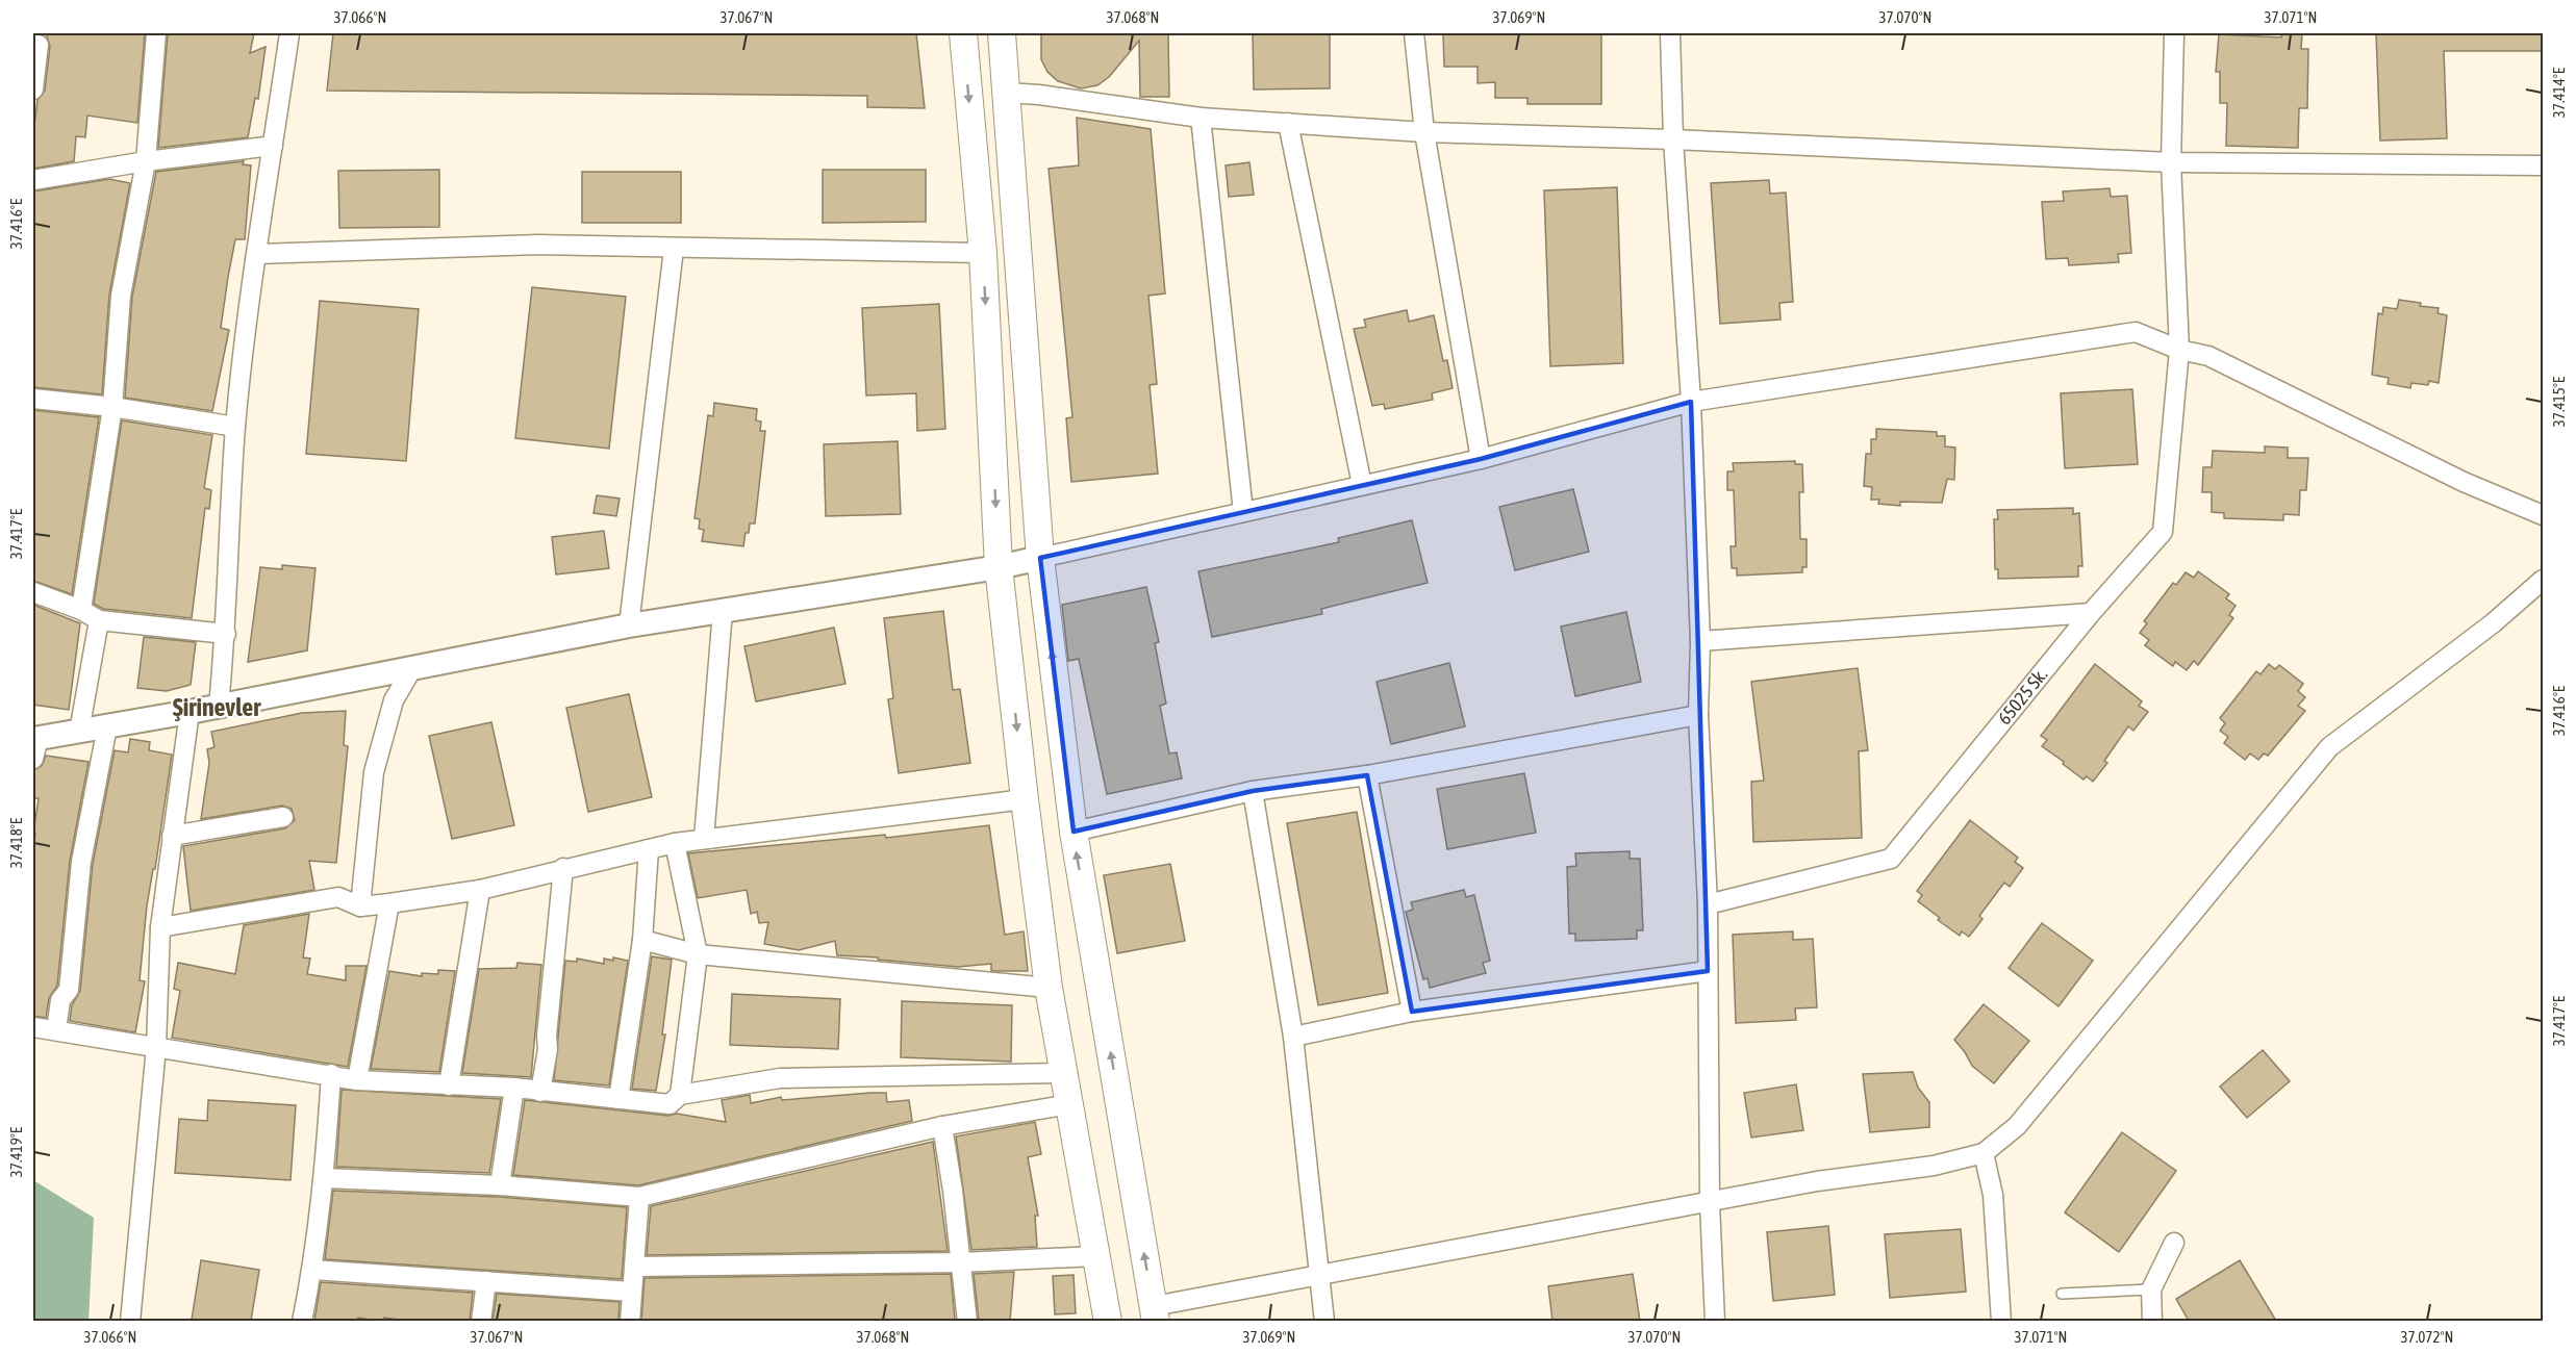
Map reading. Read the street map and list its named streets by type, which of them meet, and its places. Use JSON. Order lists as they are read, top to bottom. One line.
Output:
{"streets":{"street":["65025 Sk."]},"districts":["Şirinevler"],"coordinates":["37.066°N","37.067°N","37.068°N","37.069°N","37.070°N","37.071°N","37.414°E","37.416°E","37.415°E","37.417°E","37.418°E","37.419°E","37.072°N"]}
